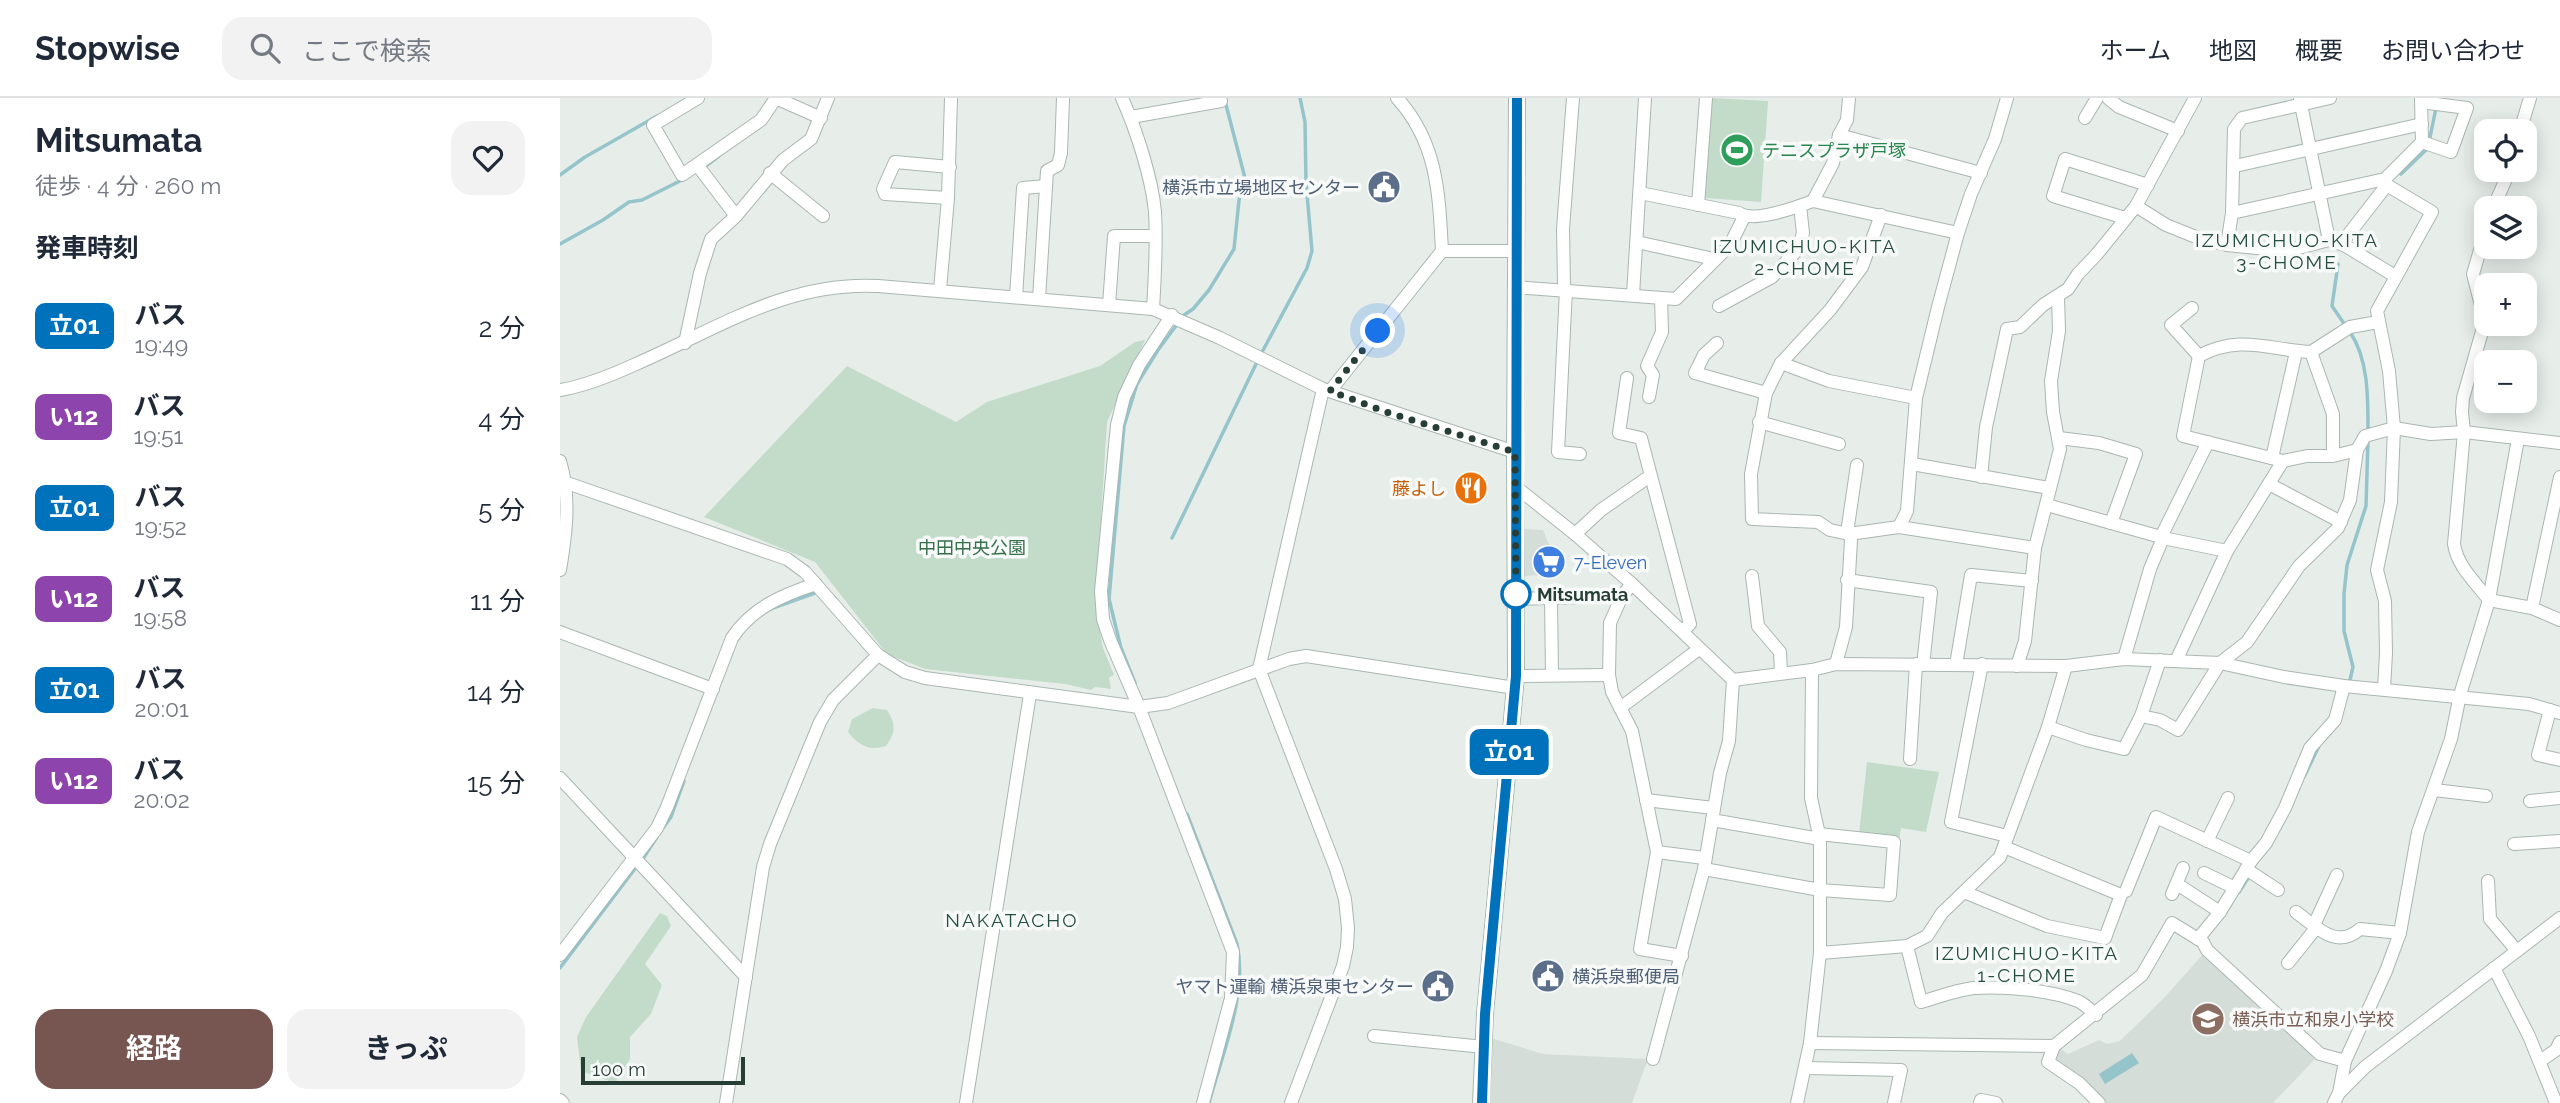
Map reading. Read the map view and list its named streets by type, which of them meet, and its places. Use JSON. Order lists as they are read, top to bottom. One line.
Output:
{"districts":["IZUMICHUO-KITA 3-CHOME","IZUMICHUO-KITA 2-CHOME","NAKATACHO","IZUMICHUO-KITA 1-CHOME"],"parks":["中田中央公園"],"places":{"sports":["テニスプラザ戸塚"],"public building":["横浜市立場地区センター","横浜泉郵便局","ヤマト運輸 横浜泉東センター"],"restaurant":["藤よし"],"supermarket":["7-Eleven"],"other":["Mitsumata"],"school or university":["横浜市立和泉小学校"]},"lines":["bus line 立01"],"scale_bar":"100 m","page":{"header":"Stopwise","search":"ここで検索","nav":["ホーム","地図","概要","お問い合わせ"],"heading":[["Mitsumata","徒歩 · 4 分 · 260 m"],"発車時刻"],"on_map":"立01","map_buttons":["+","−"],"list":[{"mark":"立01","name":"バス","note":"19:49","value":"2 分"},{"mark":"い12","name":"バス","note":"19:51","value":"4 分"},{"mark":"立01","name":"バス","note":"19:52","value":"5 分"},{"mark":"い12","name":"バス","note":"19:58","value":"11 分"},{"mark":"立01","name":"バス","note":"20:01","value":"14 分"},{"mark":"い12","name":"バス","note":"20:02","value":"15 分"}],"buttons":["経路","きっぷ"],"scale":"100 m"}}
